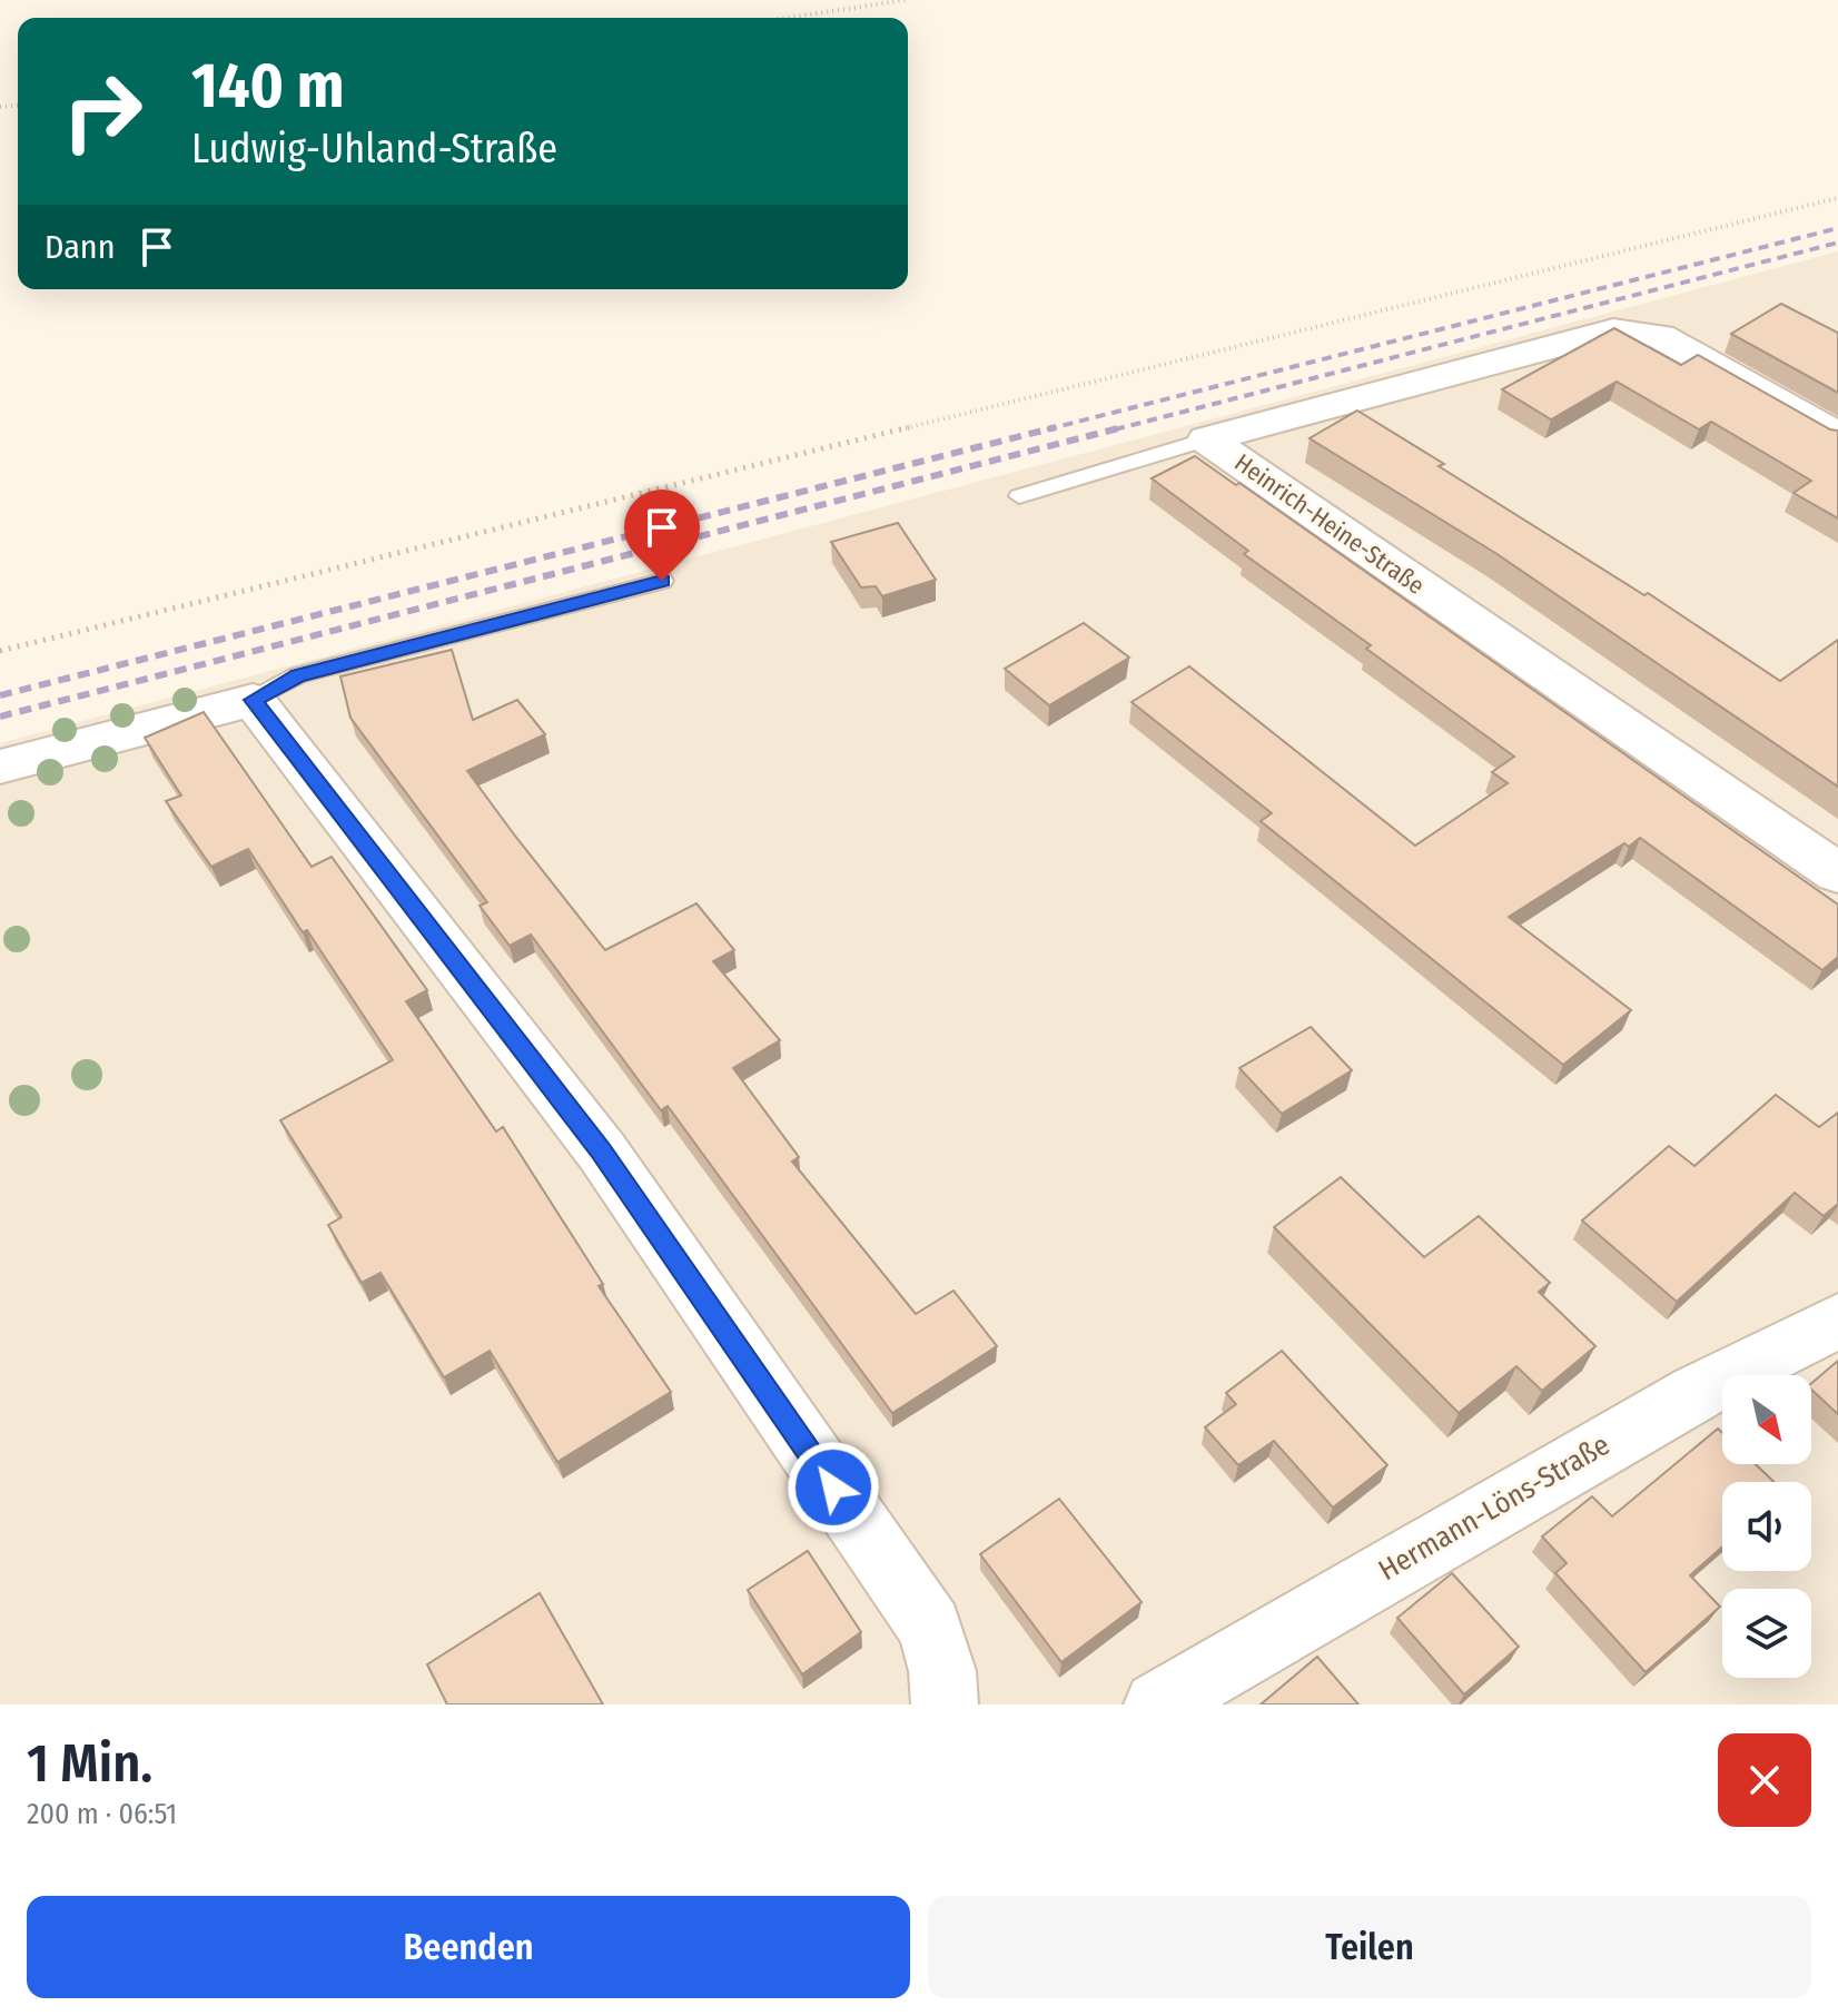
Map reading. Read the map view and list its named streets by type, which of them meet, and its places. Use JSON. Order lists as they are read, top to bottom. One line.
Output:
{"streets":{"street":["Heinrich-Heine-Straße","Hermann-Löns-Straße"]},"north":"bottom right","page":{"turn":["140 m","Ludwig-Uhland-Straße"],"then":"Dann","heading":["1 Min.","200 m · 06:51"],"buttons":["Beenden","Teilen"]}}
